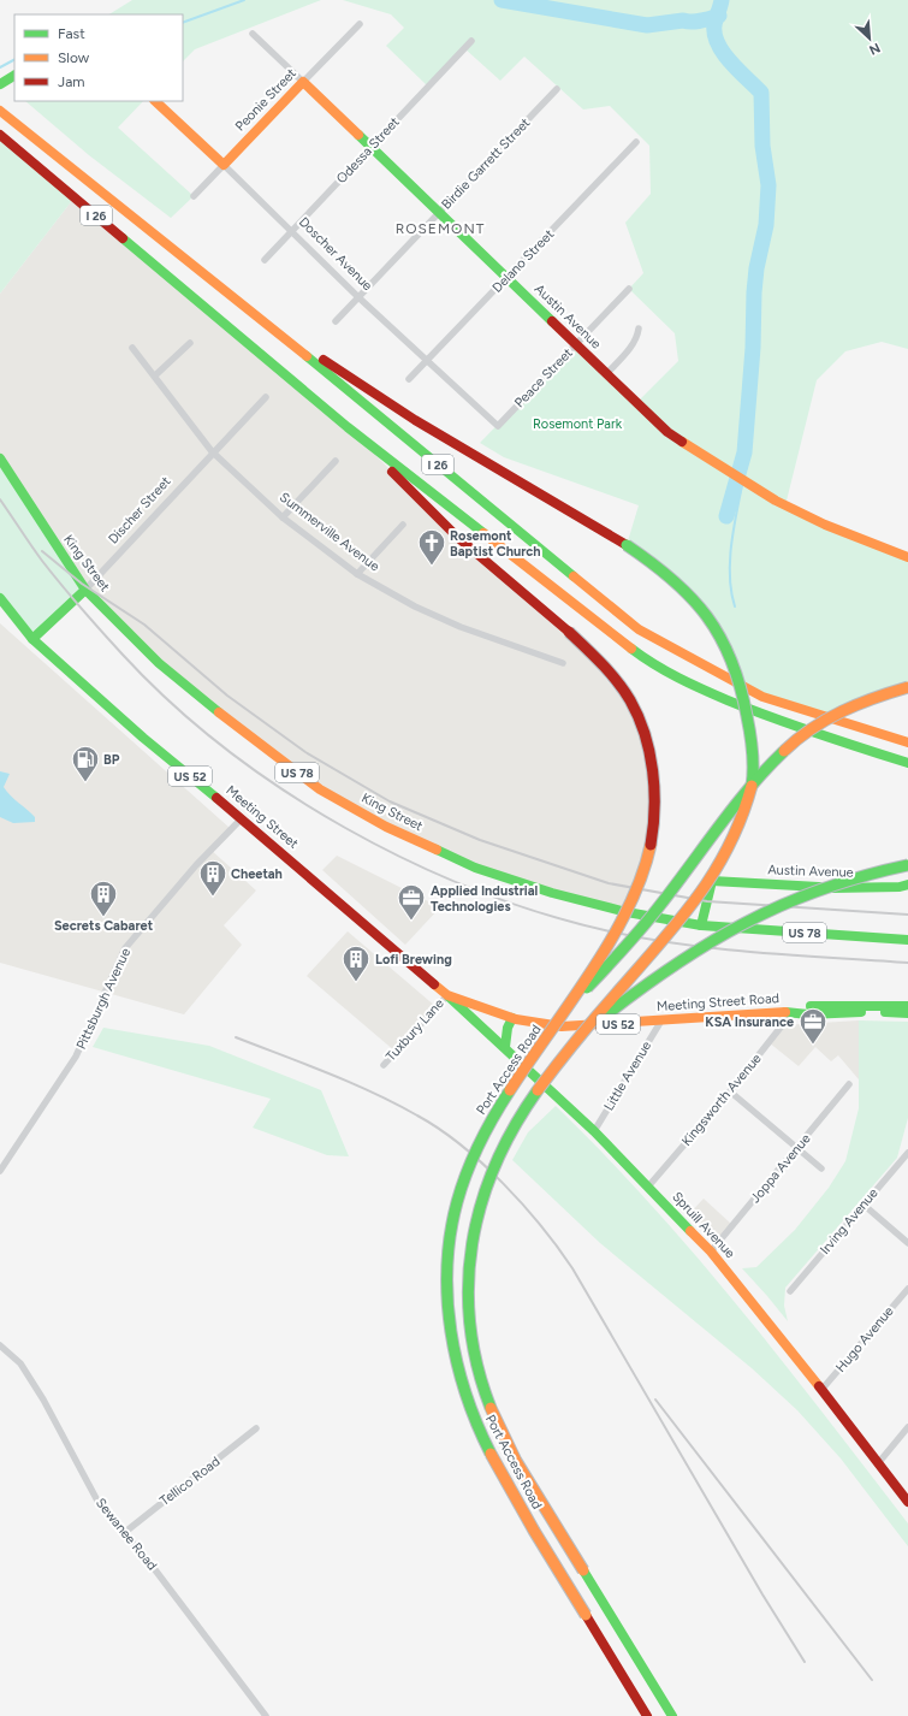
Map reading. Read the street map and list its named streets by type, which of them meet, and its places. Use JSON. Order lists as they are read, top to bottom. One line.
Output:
{"streets":{"main road":["Peonie Street","I 26","Doscher Avenue","Austin Avenue","Discher Street","King Street","US 78","US 52","Meeting Street","Meeting Street Road","Port Access Road","Spruill Avenue"],"street":["Odessa Street","Birdie Garrett Street","Delano Street","Peace Street","Summerville Avenue","Pittsburgh Avenue","Tuxbury Lane","Little Avenue","Kingsworth Avenue","Joppa Avenue","Irving Avenue","Hugo Avenue","Tellico Road","Sewanee Road"]},"crossings":[["Peonie Street","Doscher Avenue"],["Peonie Street","Austin Avenue"],["Odessa Street","Doscher Avenue"],["Odessa Street","Austin Avenue"],["Birdie Garrett Street","Doscher Avenue"],["Birdie Garrett Street","Austin Avenue"],["Doscher Avenue","Delano Street"],["Doscher Avenue","Peace Street"],["Delano Street","Austin Avenue"],["Austin Avenue","Peace Street"],["Austin Avenue","King Street"],["Discher Street","Summerville Avenue"],["Discher Street","King Street"],["Discher Street","Meeting Street"],["Meeting Street","Pittsburgh Avenue"],["Meeting Street","Meeting Street Road"],["Meeting Street","Tuxbury Lane"],["Meeting Street","Spruill Avenue"],["Meeting Street Road","Tuxbury Lane"],["Meeting Street Road","Little Avenue"],["Meeting Street Road","Kingsworth Avenue"],["Meeting Street Road","Spruill Avenue"],["Tuxbury Lane","Spruill Avenue"],["Little Avenue","Spruill Avenue"],["Kingsworth Avenue","Spruill Avenue"],["Joppa Avenue","Spruill Avenue"],["Spruill Avenue","Hugo Avenue"],["Tellico Road","Sewanee Road"]],"districts":["ROSEMONT"],"parks":["Rosemont Park"],"places":{"church":["Rosemont Baptist Church"],"fuel station":["BP"],"building":["Cheetah","Secrets Cabaret","Lofi Brewing"],"office":["Applied Industrial Technologies","KSA Insurance"]},"legend":["Fast","Slow","Jam"],"north":"bottom right"}
